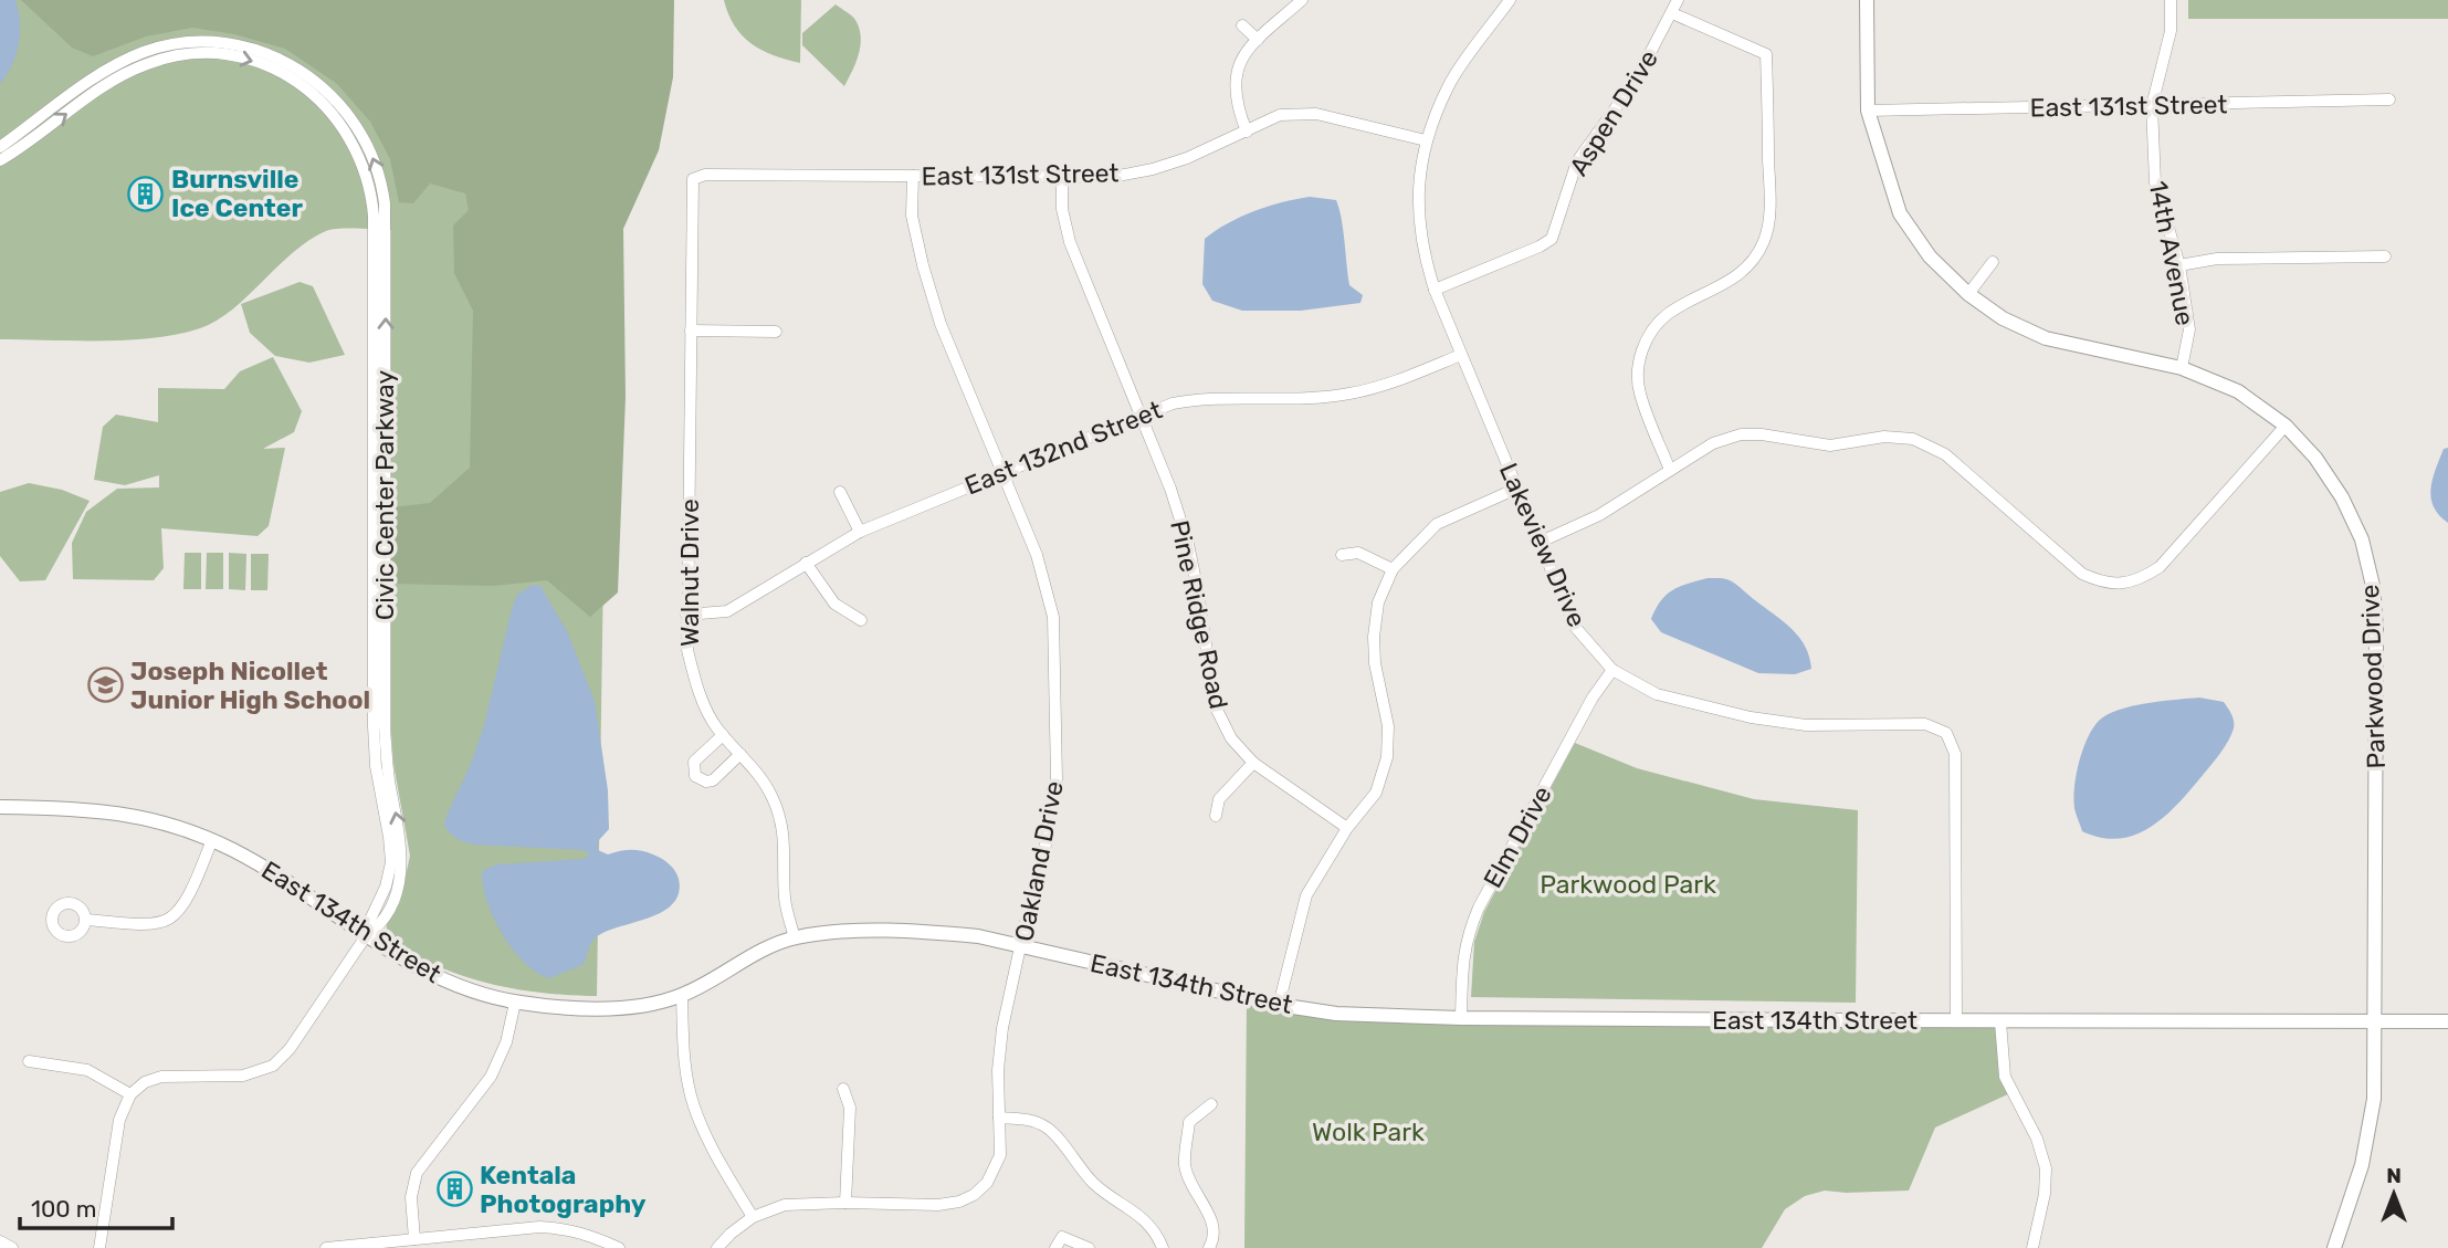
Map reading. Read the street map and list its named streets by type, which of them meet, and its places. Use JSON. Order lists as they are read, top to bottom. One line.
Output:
{"streets":{"street":["East 131st Street","Aspen Drive","14th Avenue","East 132nd Street","Civic Center Parkway","Lakeview Drive","Walnut Drive","Pine Ridge Road","Parkwood Drive","Elm Drive","Oakland Drive","East 134th Street"]},"crossings":[["East 131st Street","14th Avenue"],["East 131st Street","Lakeview Drive"],["East 131st Street","Walnut Drive"],["East 131st Street","Pine Ridge Road"],["East 131st Street","Parkwood Drive"],["East 131st Street","Oakland Drive"],["Aspen Drive","Lakeview Drive"],["14th Avenue","Parkwood Drive"],["East 132nd Street","Lakeview Drive"],["East 132nd Street","Walnut Drive"],["East 132nd Street","Pine Ridge Road"],["East 132nd Street","Oakland Drive"],["Civic Center Parkway","East 134th Street"],["Lakeview Drive","Elm Drive"],["Lakeview Drive","East 134th Street"],["Walnut Drive","East 134th Street"],["Parkwood Drive","East 134th Street"],["Elm Drive","East 134th Street"],["Oakland Drive","East 134th Street"]],"parks":["Parkwood Park","Wolk Park"],"places":{"building":["Burnsville Ice Center","Kentala Photography"],"school or university":["Joseph Nicollet Junior High School"]},"scale_bar":"100 m","north":"top"}
